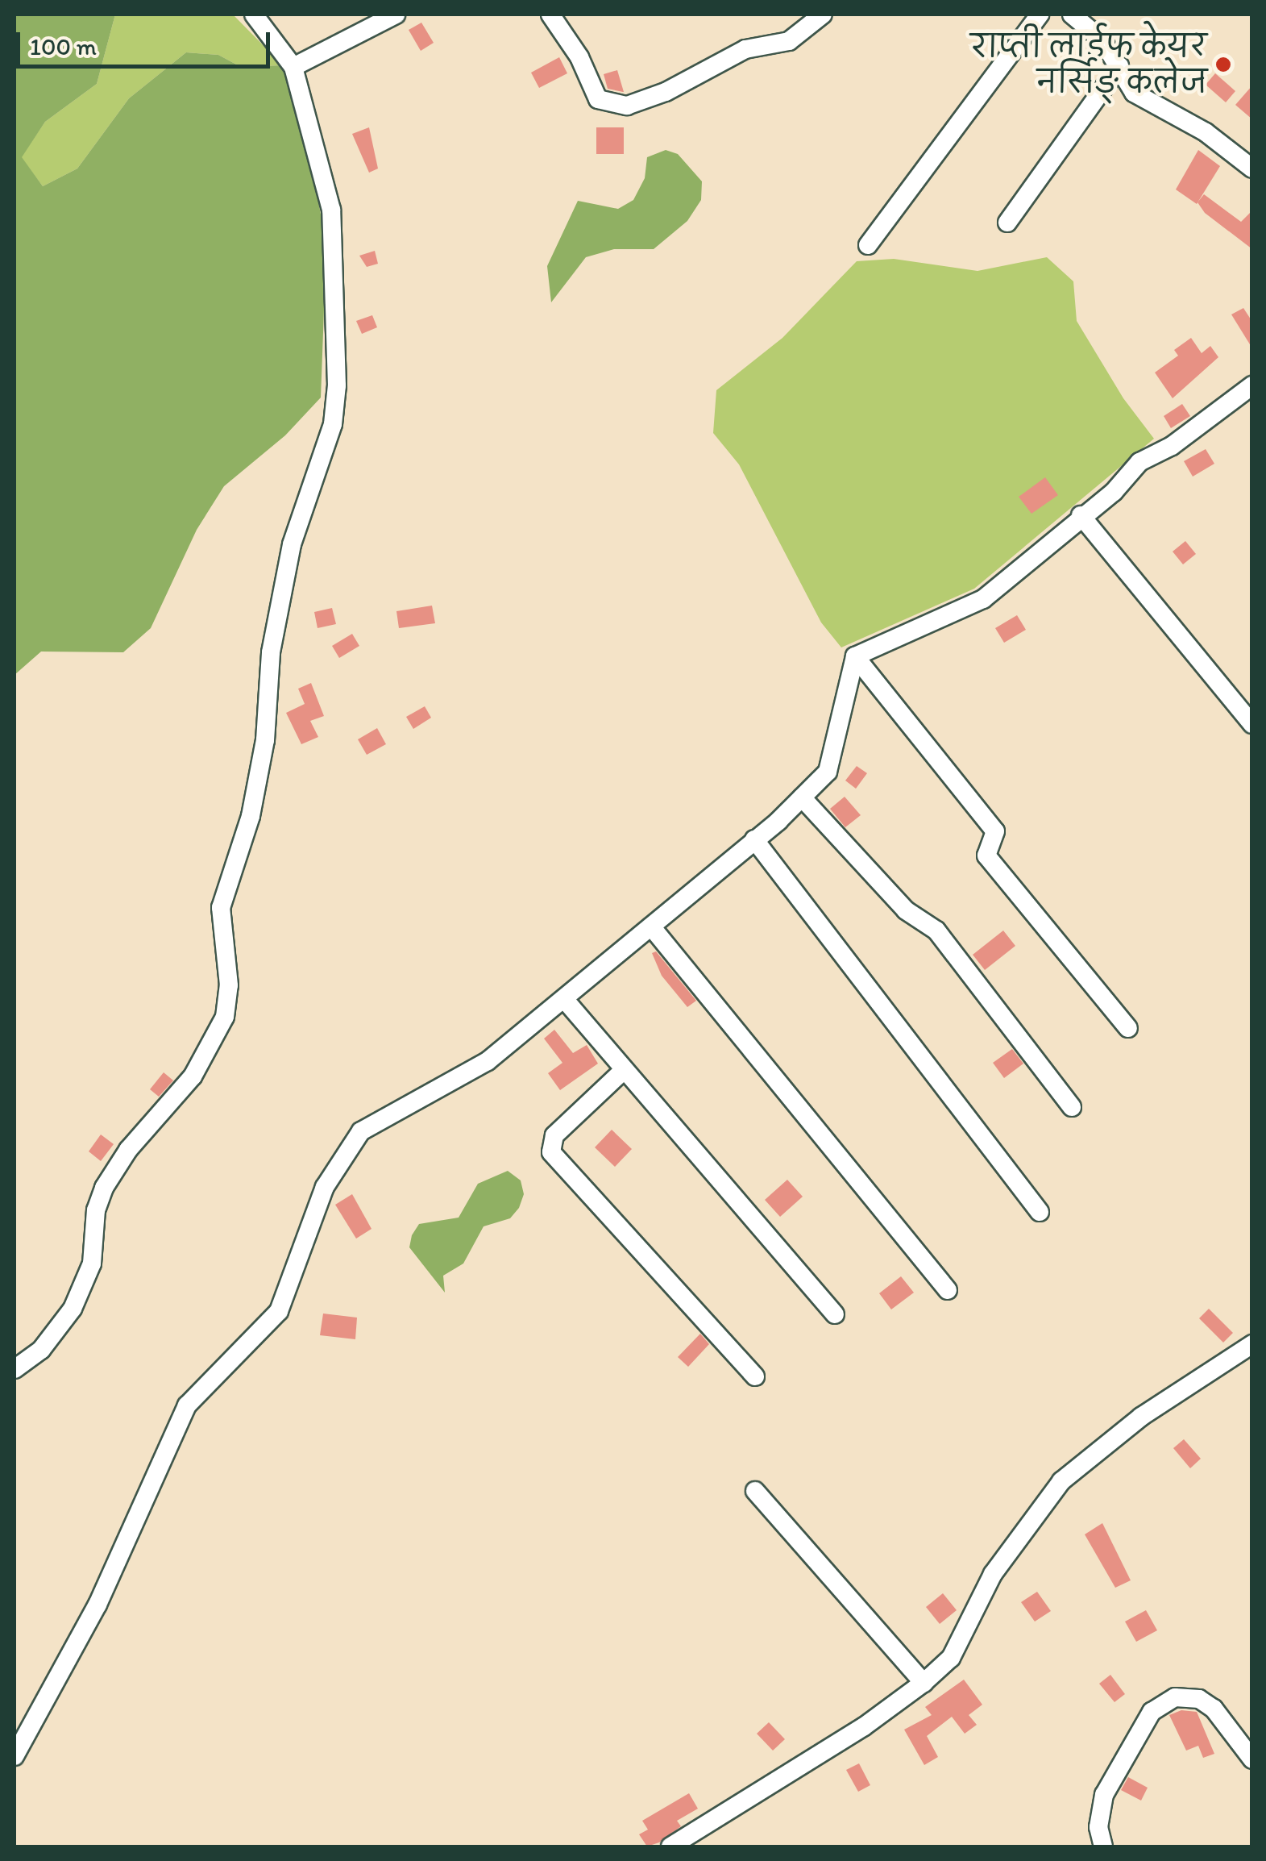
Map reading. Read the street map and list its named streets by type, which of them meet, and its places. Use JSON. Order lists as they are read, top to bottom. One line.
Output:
{"places":["राप्ती लाईफ केयर नर्सिङ् कलेज"],"scale_bar":"100 m"}
